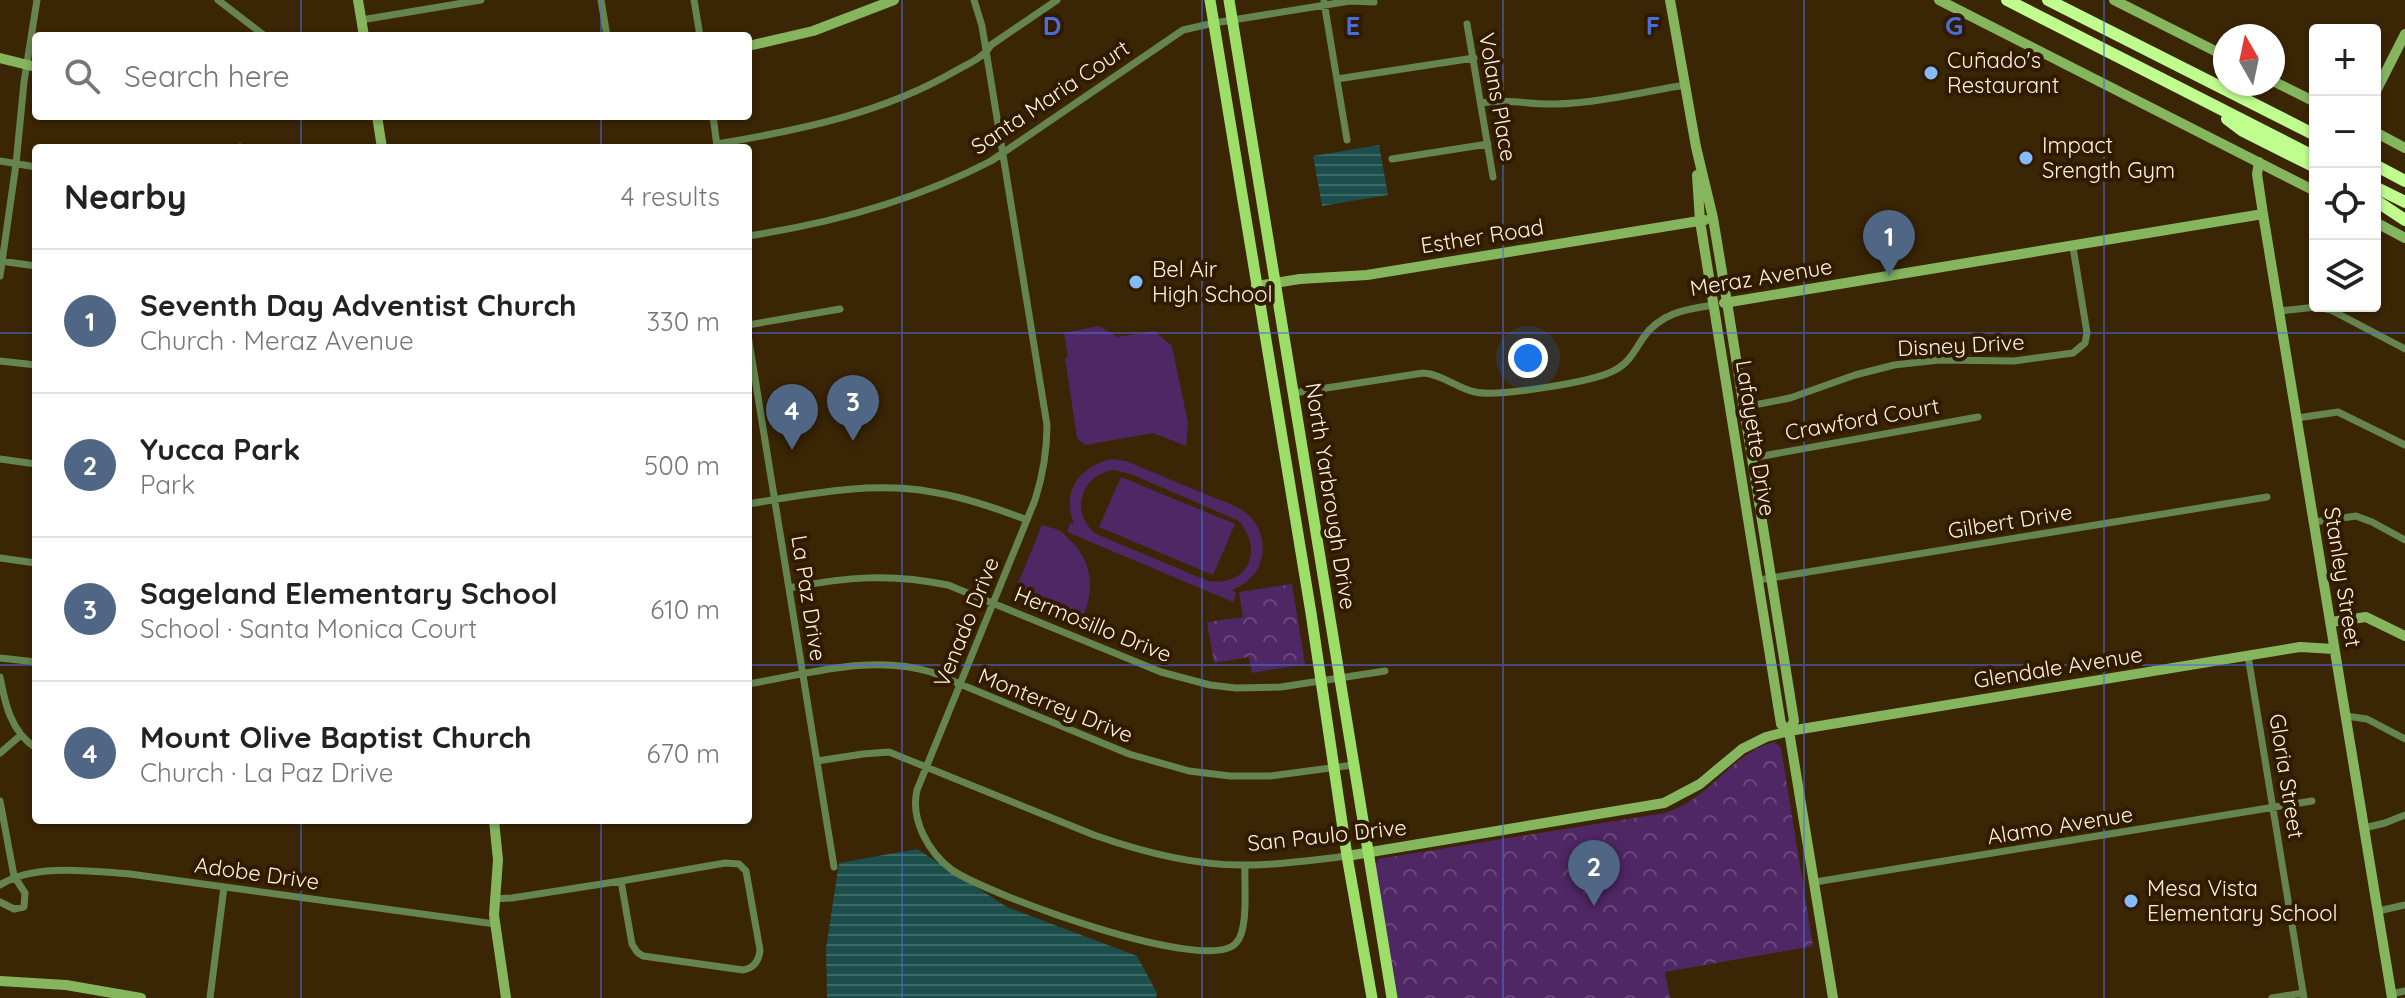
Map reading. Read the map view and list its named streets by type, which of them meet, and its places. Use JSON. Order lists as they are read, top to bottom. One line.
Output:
{"streets":{"main road":["North Yarbrough Drive"],"street":["Santa Maria Court","Volans Place","Esther Road","Meraz Avenue","Disney Drive","Crawford Court","Lafayette Drive","Gilbert Drive","Stanley Street","La Paz Drive","Venado Drive","Hermosillo Drive","Glendale Avenue","Monterrey Drive","Gloria Street","Alamo Avenue","San Paulo Drive","Adobe Drive"]},"crossings":[["Santa Maria Court","North Yarbrough Drive"],["Santa Maria Court","Venado Drive"],["Esther Road","Lafayette Drive"],["Esther Road","North Yarbrough Drive"],["Meraz Avenue","Disney Drive"],["Meraz Avenue","Lafayette Drive"],["Meraz Avenue","North Yarbrough Drive"],["Meraz Avenue","Stanley Street"],["Disney Drive","Lafayette Drive"],["Crawford Court","Lafayette Drive"],["Lafayette Drive","Gilbert Drive"],["Lafayette Drive","Glendale Avenue"],["Lafayette Drive","Alamo Avenue"],["Lafayette Drive","San Paulo Drive"],["North Yarbrough Drive","Hermosillo Drive"],["North Yarbrough Drive","Monterrey Drive"],["North Yarbrough Drive","San Paulo Drive"],["Stanley Street","Glendale Avenue"],["La Paz Drive","Hermosillo Drive"],["La Paz Drive","Monterrey Drive"],["La Paz Drive","San Paulo Drive"],["Venado Drive","Hermosillo Drive"],["Venado Drive","Monterrey Drive"],["Venado Drive","San Paulo Drive"],["Glendale Avenue","Gloria Street"],["Glendale Avenue","San Paulo Drive"],["Gloria Street","Alamo Avenue"]],"places":["Cuñado's Restaurant","Impact Srength Gym","Bel Air High School","Mesa Vista Elementary School"],"north":"top","page":{"map_buttons":["+","−"],"search":"Search here","heading":["Nearby","4 results"],"pins":["1","3","4","2"],"list":[{"mark":"1","name":"Seventh Day Adventist Church","note":"Church · Meraz Avenue","value":"330 m"},{"mark":"2","name":"Yucca Park","note":"Park","value":"500 m"},{"mark":"3","name":"Sageland Elementary School","note":"School · Santa Monica Court","value":"610 m"},{"mark":"4","name":"Mount Olive Baptist Church","note":"Church · La Paz Drive","value":"670 m"}]},"grid":{"columns":["D","E","F","G"]}}
